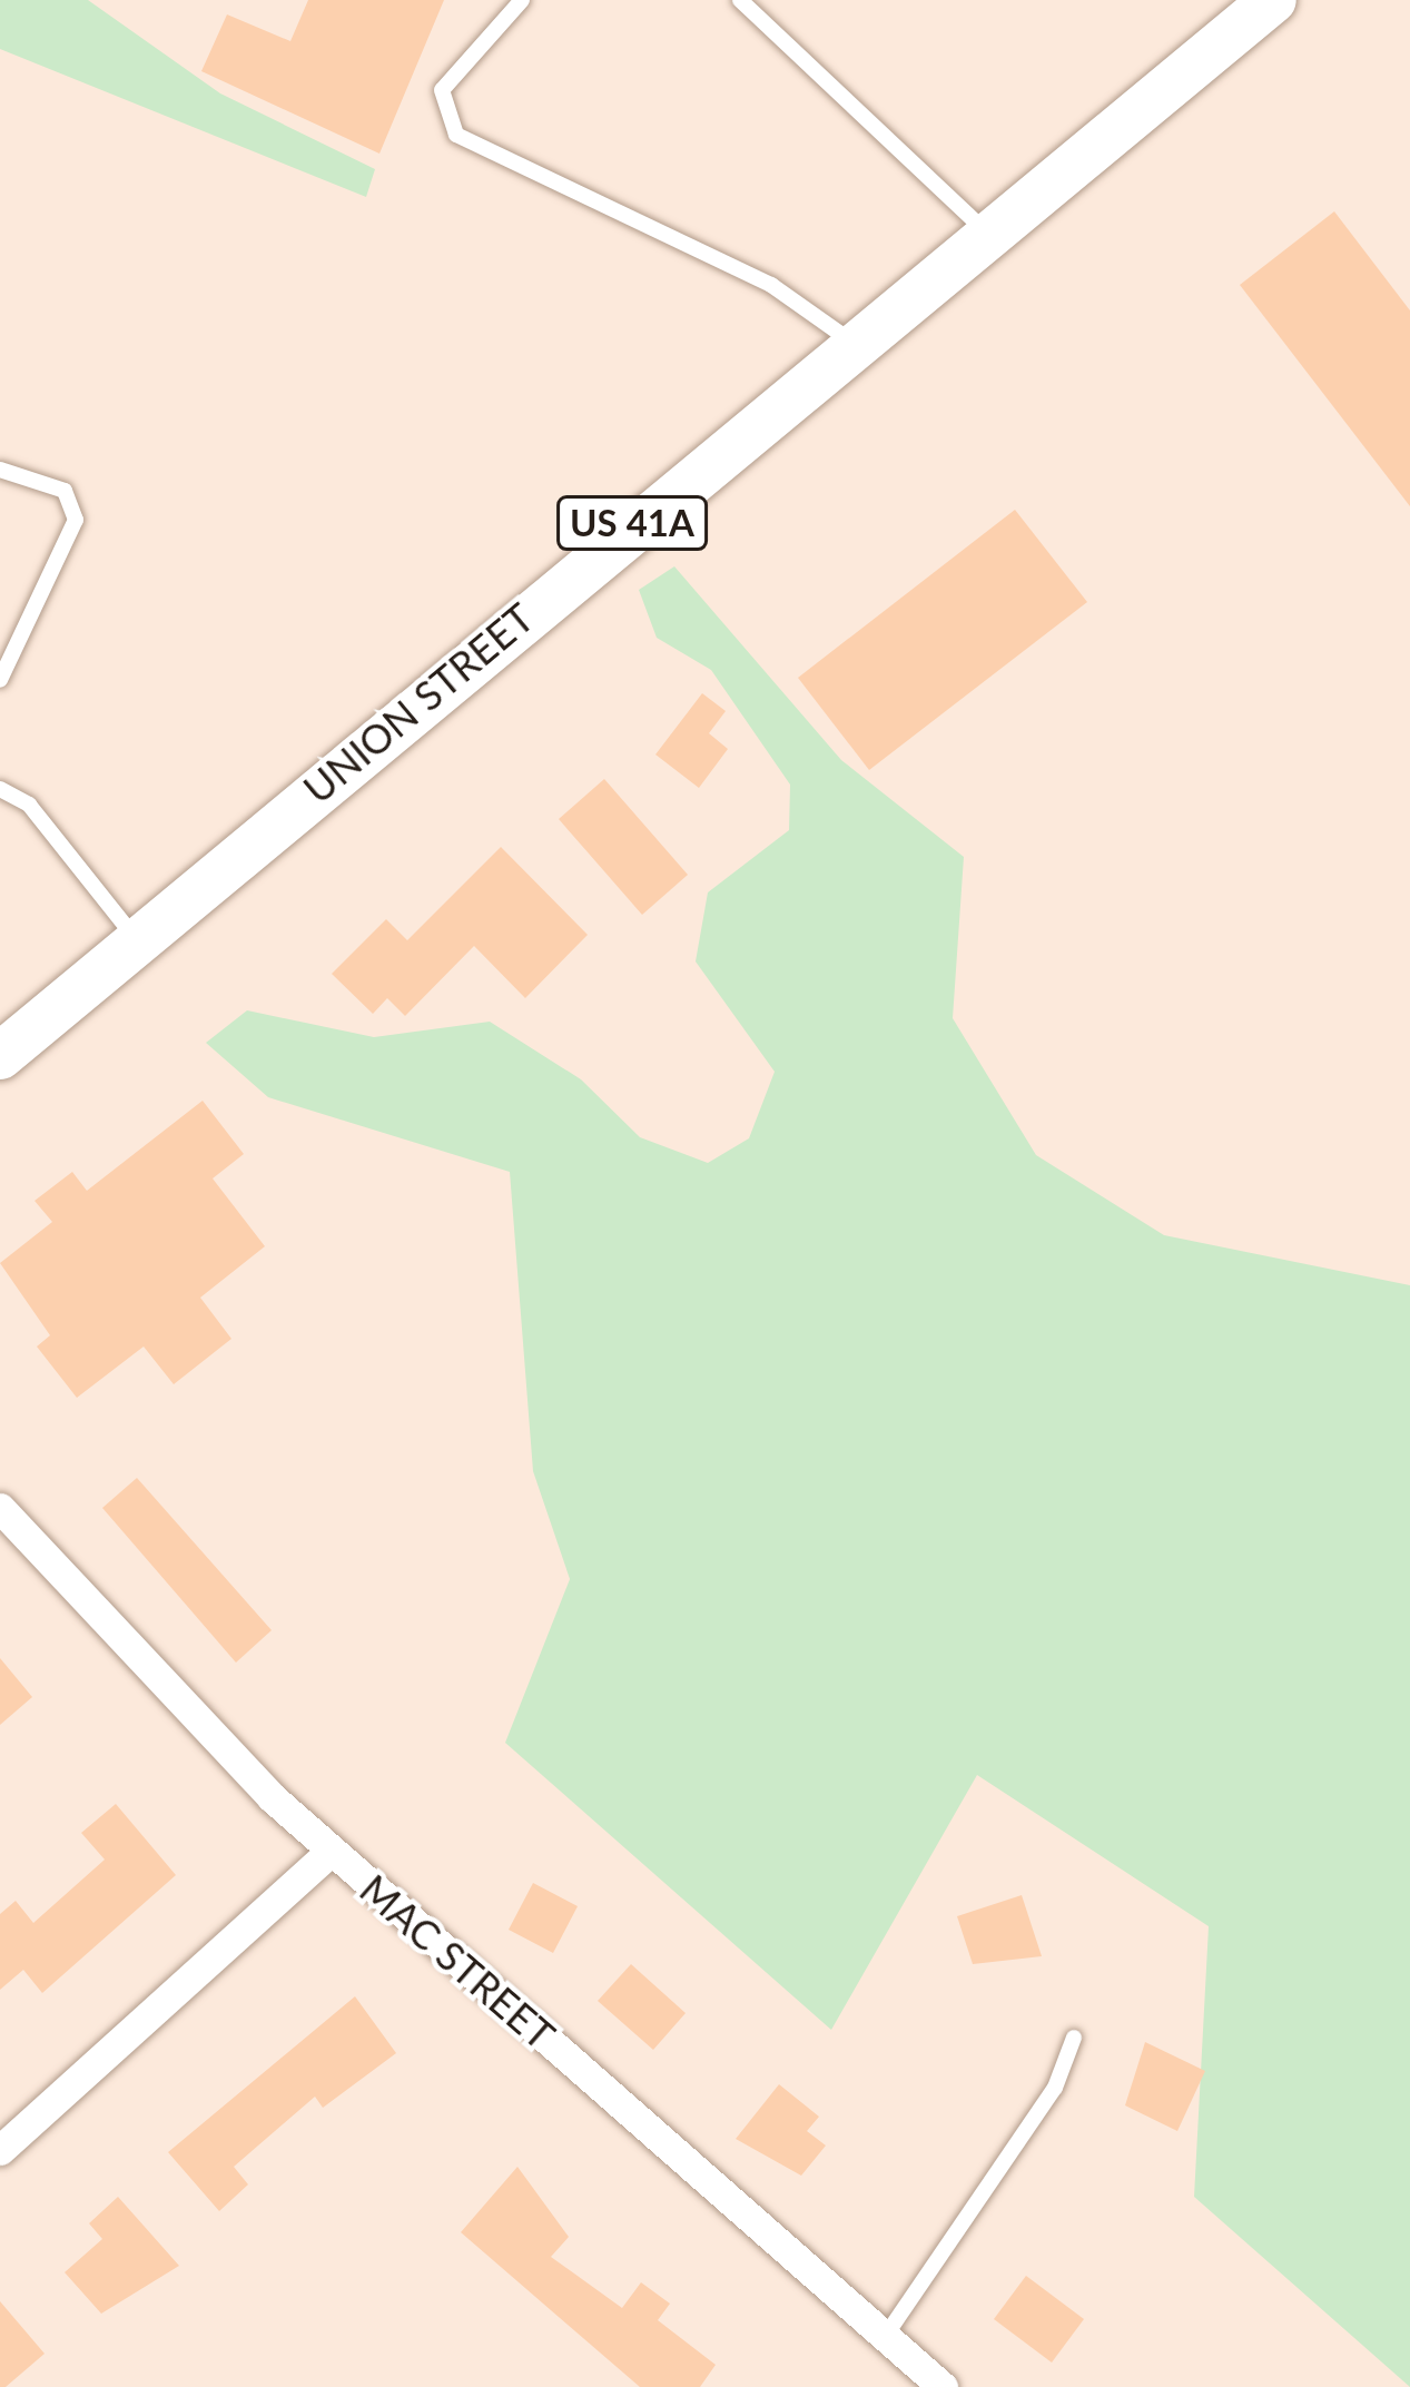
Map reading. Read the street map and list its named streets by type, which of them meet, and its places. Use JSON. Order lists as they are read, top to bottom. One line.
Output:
{"streets":{"main road":["US 41A","UNION STREET"],"street":["MAC STREET"]}}
